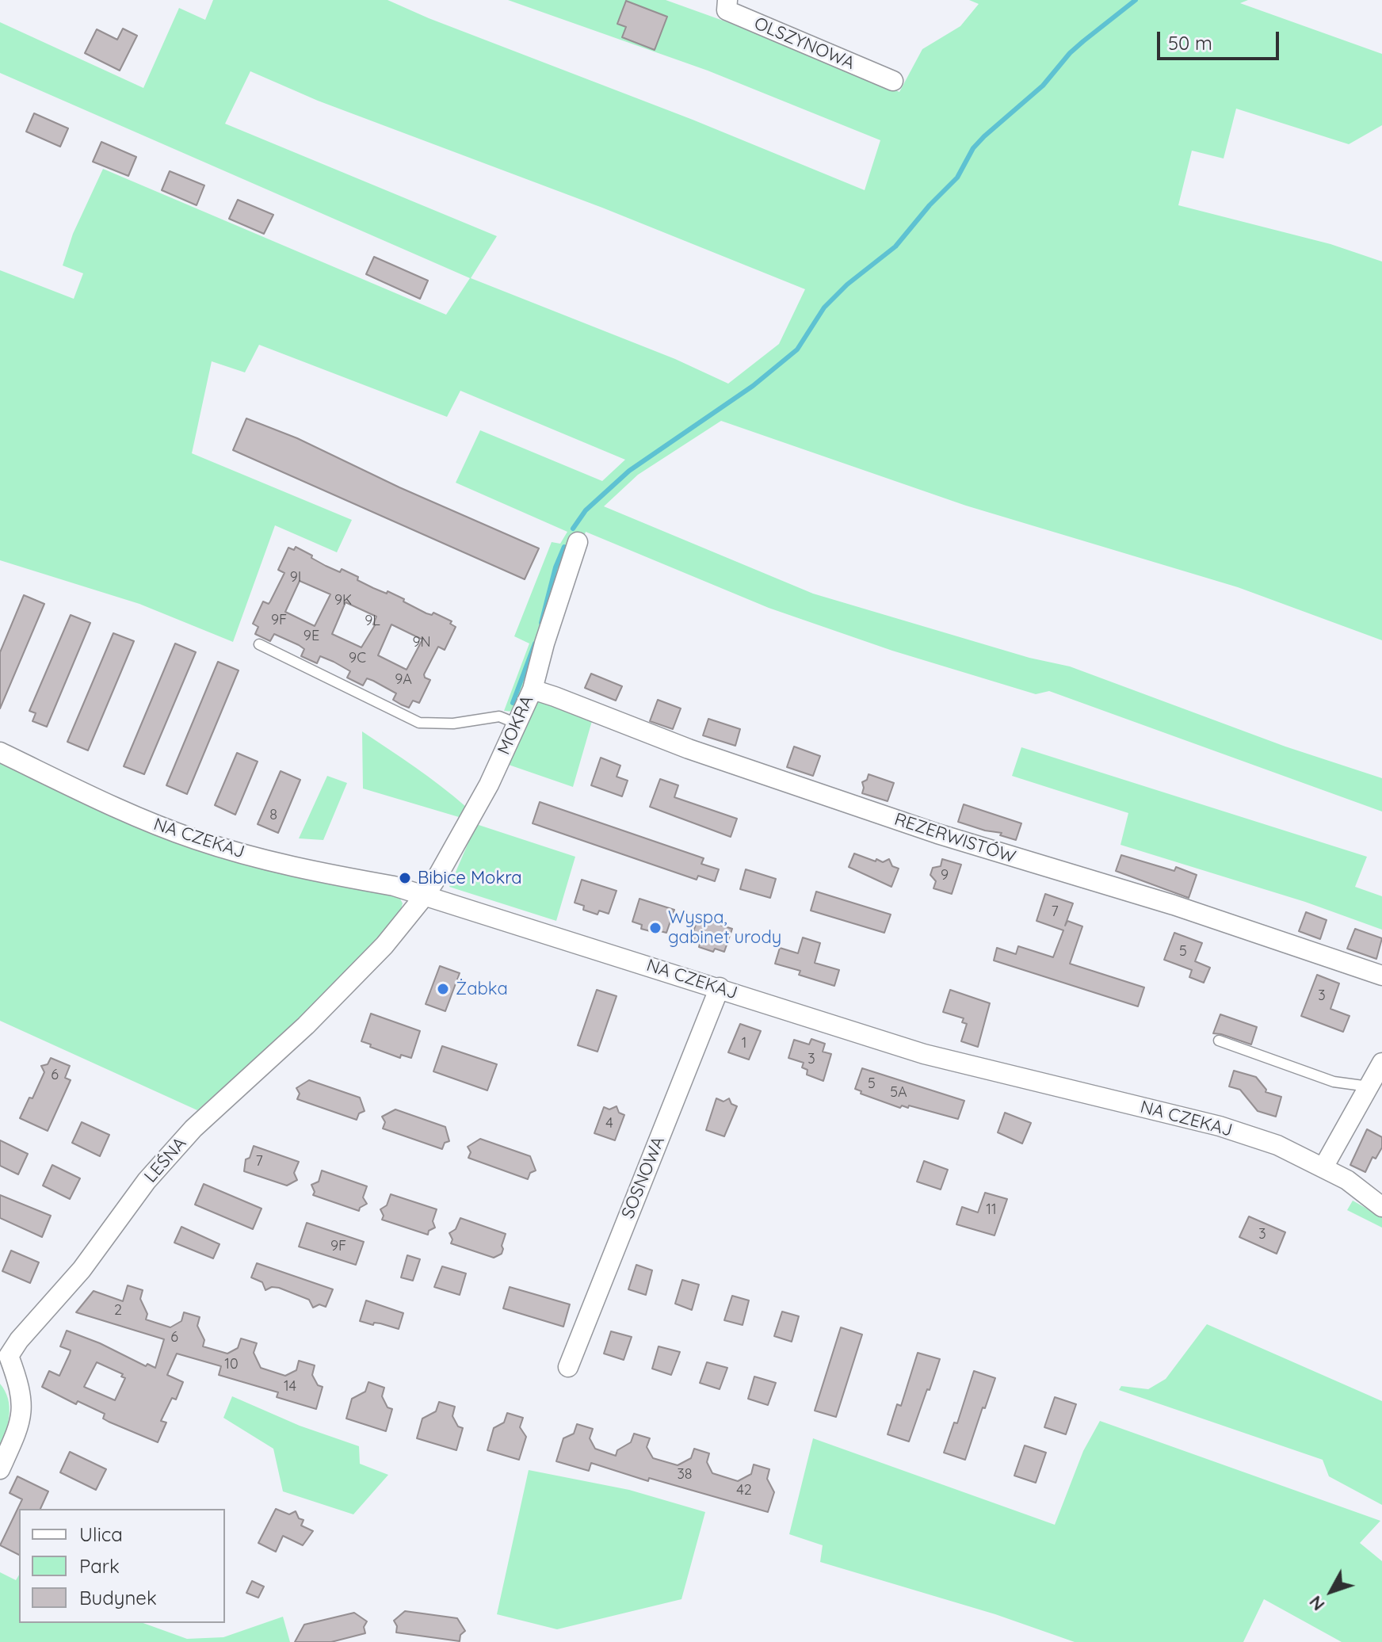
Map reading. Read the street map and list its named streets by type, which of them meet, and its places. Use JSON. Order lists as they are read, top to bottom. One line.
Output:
{"streets":{"street":["OLSZYNOWA","MOKRA","NA CZEKAJ","REZERWISTÓW","LEŚNA","SOSNOWA"]},"crossings":[["MOKRA","NA CZEKAJ"],["MOKRA","REZERWISTÓW"],["MOKRA","LEŚNA"],["NA CZEKAJ","LEŚNA"],["NA CZEKAJ","SOSNOWA"]],"places":["Bibice Mokra","Wyspa, gabinet urody","Żabka"],"house_numbers":["9I","9K","9F","9L","9E","9N","9C","9A","8","9","7","5","3","1","3","6","5","5A","4","7","11","3","9F","2","6","10","14","38","42"],"legend":["Ulica","Park","Budynek"],"scale_bar":"50 m","north":"bottom left"}
